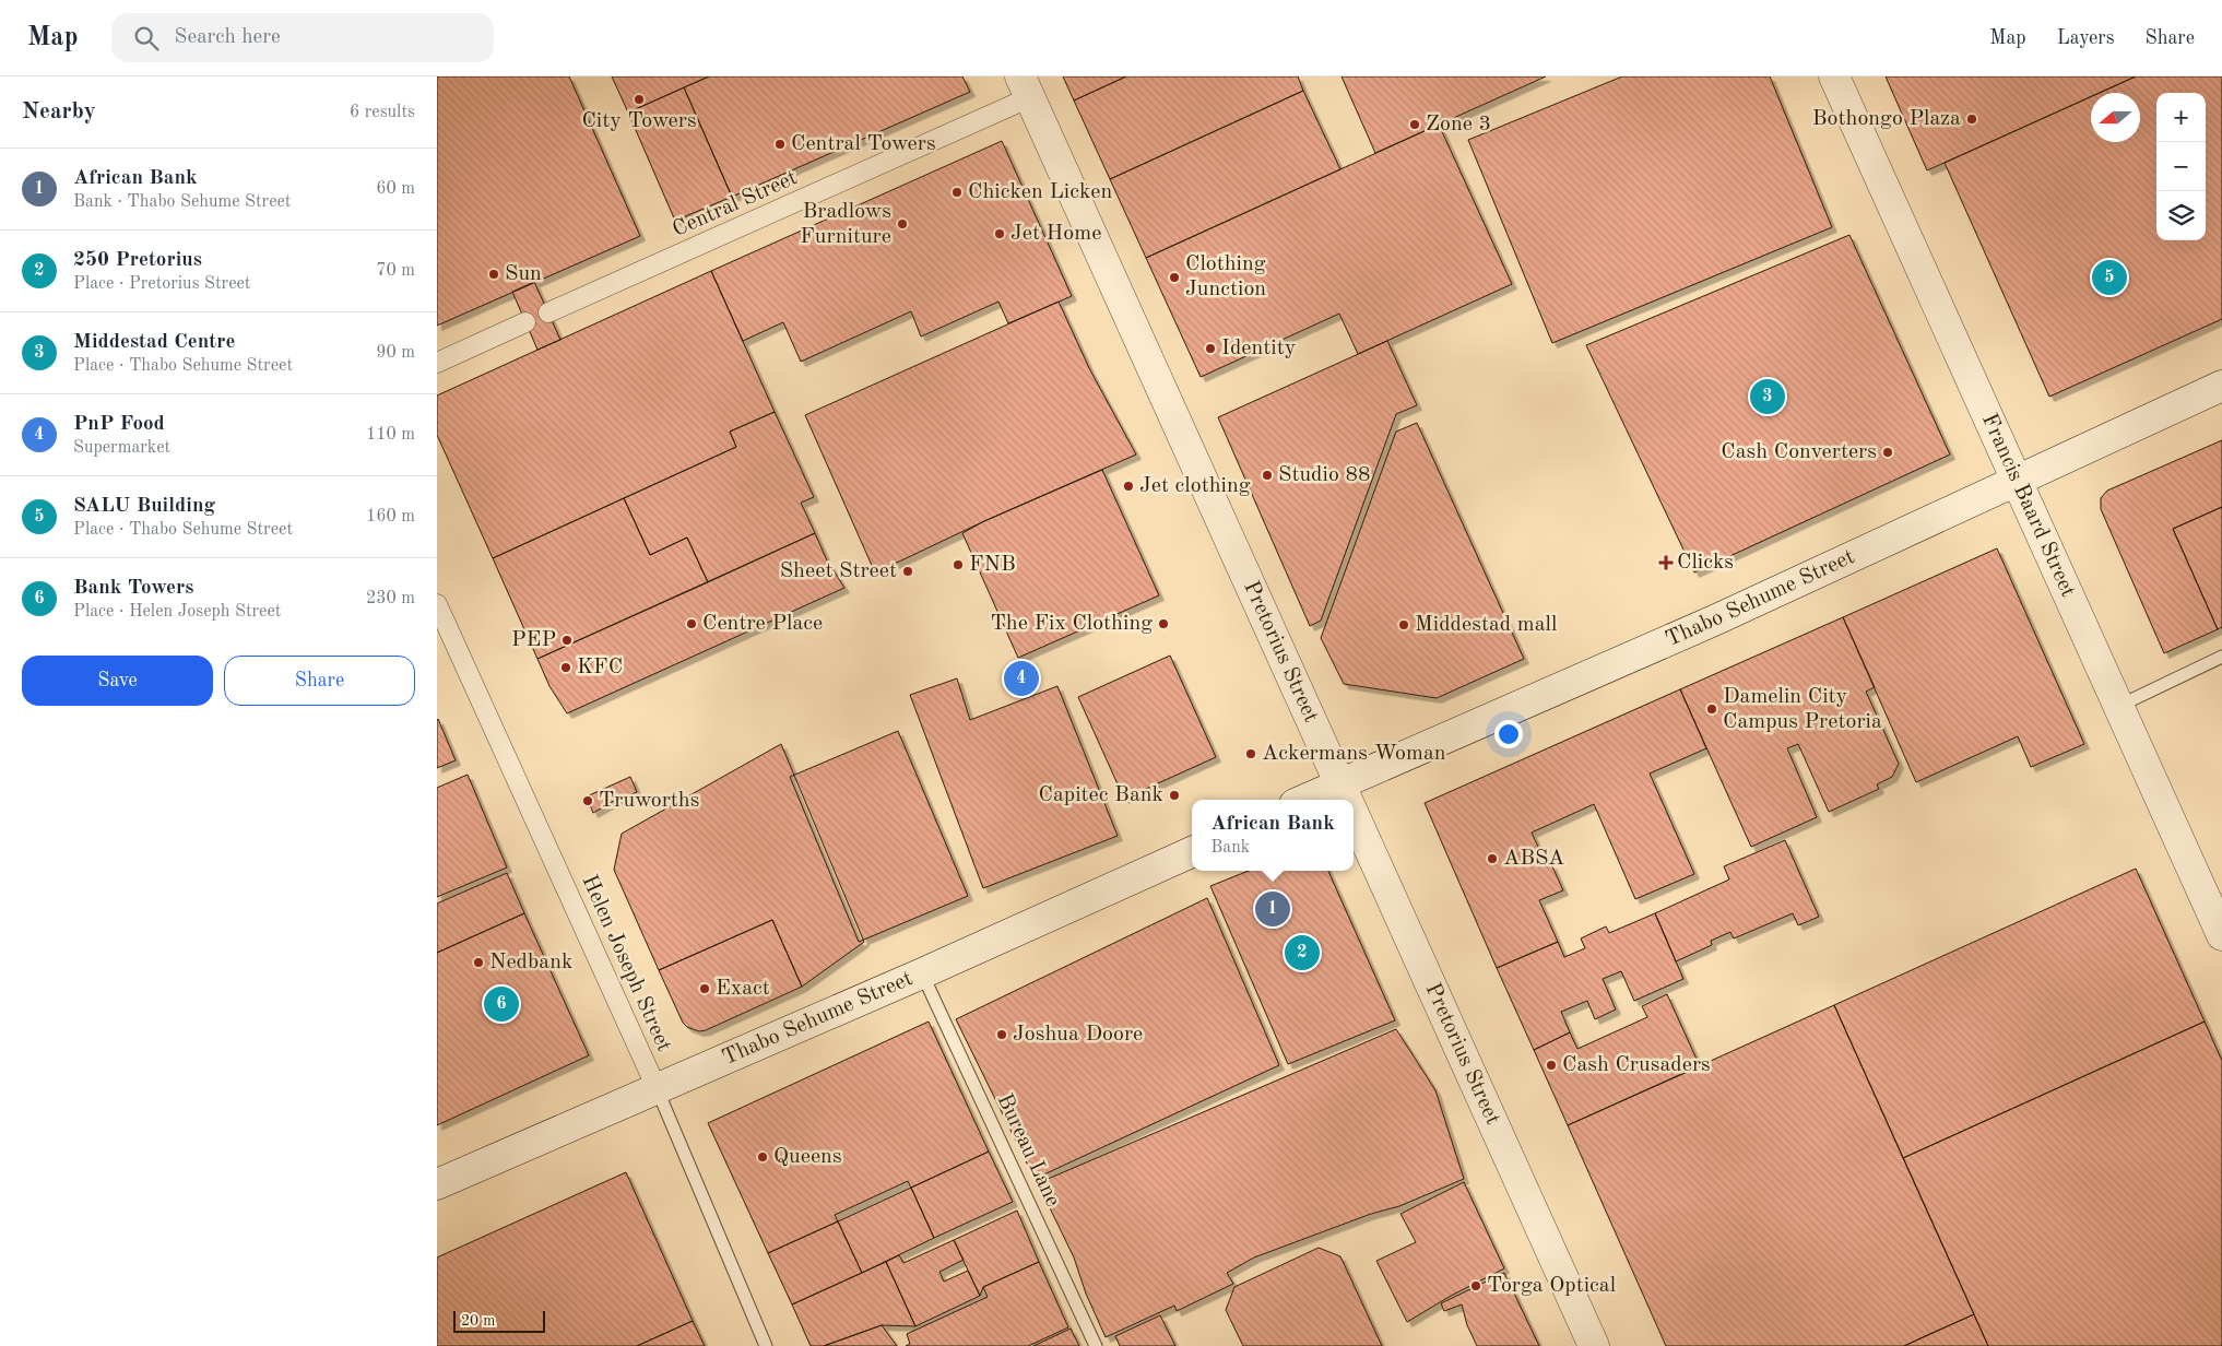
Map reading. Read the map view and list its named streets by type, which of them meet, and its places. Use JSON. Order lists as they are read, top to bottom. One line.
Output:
{"streets":{"street":["Central Street","Francis Baard Street","Thabo Sehume Street","Pretorius Street","Helen Joseph Street"],"lane":["Bureau Lane"]},"crossings":[["Central Street","Pretorius Street"],["Francis Baard Street","Thabo Sehume Street"],["Thabo Sehume Street","Pretorius Street"],["Thabo Sehume Street","Helen Joseph Street"],["Thabo Sehume Street","Bureau Lane"]],"places":{"other":["City Towers","Bothongo Plaza","Zone 3","Central Towers","Chicken Licken","Bradlows Furniture","Jet Home","Sun","Clothing Junction","Identity","Cash Converters","Studio 88","Jet clothing","FNB","Sheet Street","Centre Place","The Fix Clothing","Middestad mall","PEP","KFC","Damelin City Campus Pretoria","Ackermans Woman","Capitec Bank","Truworths","ABSA","Nedbank","Exact","Joshua Doore","Cash Crusaders","Queens","Torga Optical"],"health":["Clicks"]},"scale_bar":"20 m","north":"left","page":{"header":"Map","search":"Search here","nav":["Map","Layers","Share"],"heading":["Nearby","6 results"],"map_buttons":["+","−"],"list":[{"mark":"1","name":"African Bank","note":"Bank · Thabo Sehume Street","value":"60 m"},{"mark":"2","name":"250 Pretorius","note":"Place · Pretorius Street","value":"70 m"},{"mark":"3","name":"Middestad Centre","note":"Place · Thabo Sehume Street","value":"90 m"},{"mark":"4","name":"PnP Food","note":"Supermarket","value":"110 m"},{"mark":"5","name":"SALU Building","note":"Place · Thabo Sehume Street","value":"160 m"},{"mark":"6","name":"Bank Towers","note":"Place · Helen Joseph Street","value":"230 m"}],"pins":["5","3","4","1","2","6"],"buttons":["Save","Share"],"popup":["African Bank","Bank"],"scale":"20 m"}}
